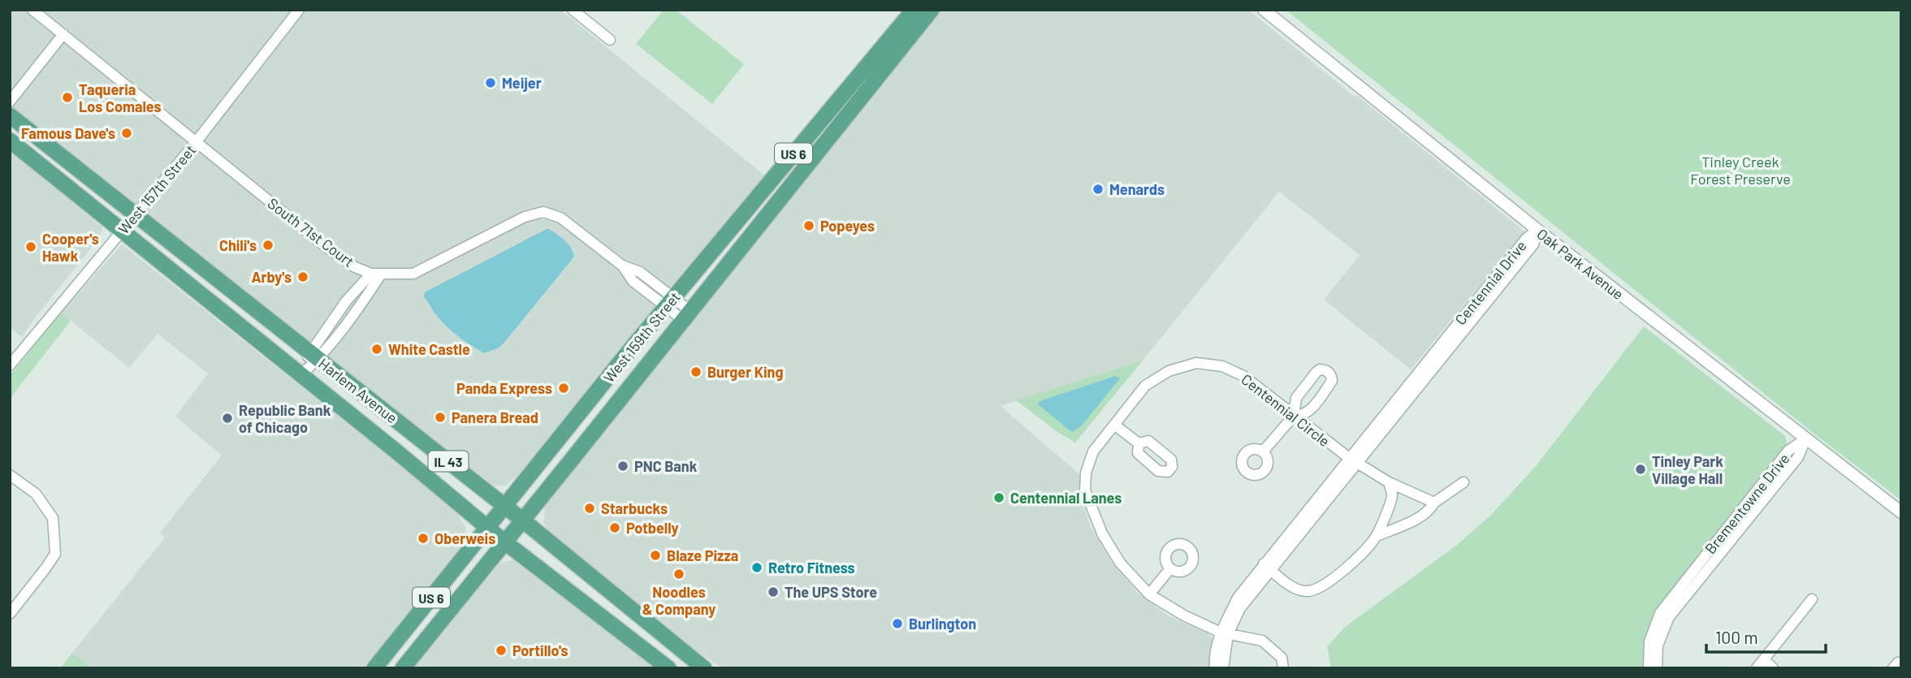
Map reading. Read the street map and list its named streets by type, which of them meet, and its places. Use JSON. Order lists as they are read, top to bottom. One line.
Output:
{"streets":{"main road":["US 6","West 159th Street","Harlem Avenue","IL 43"],"street":["West 157th Street","South 71st Court","Oak Park Avenue","Centennial Drive","Centennial Circle","Brementowne Drive"]},"crossings":[["West 157th Street","South 71st Court"],["West 157th Street","Harlem Avenue"],["South 71st Court","West 159th Street"],["Oak Park Avenue","Centennial Drive"],["Oak Park Avenue","Brementowne Drive"],["Centennial Drive","Centennial Circle"],["West 159th Street","Harlem Avenue"]],"parks":["Tinley Creek Forest Preserve"],"places":["Meijer","Taqueria Los Comales","Famous Dave's","Menards","Popeyes","Chili's","Cooper's Hawk","Arby's","White Castle","Burger King","Panda Express","Panera Bread","Republic Bank of Chicago","PNC Bank","Tinley Park Village Hall","Centennial Lanes","Starbucks","Potbelly","Oberweis","Blaze Pizza","Retro Fitness","Noodles & Company","The UPS Store","Burlington","Portillo's"],"scale_bar":"100 m"}
